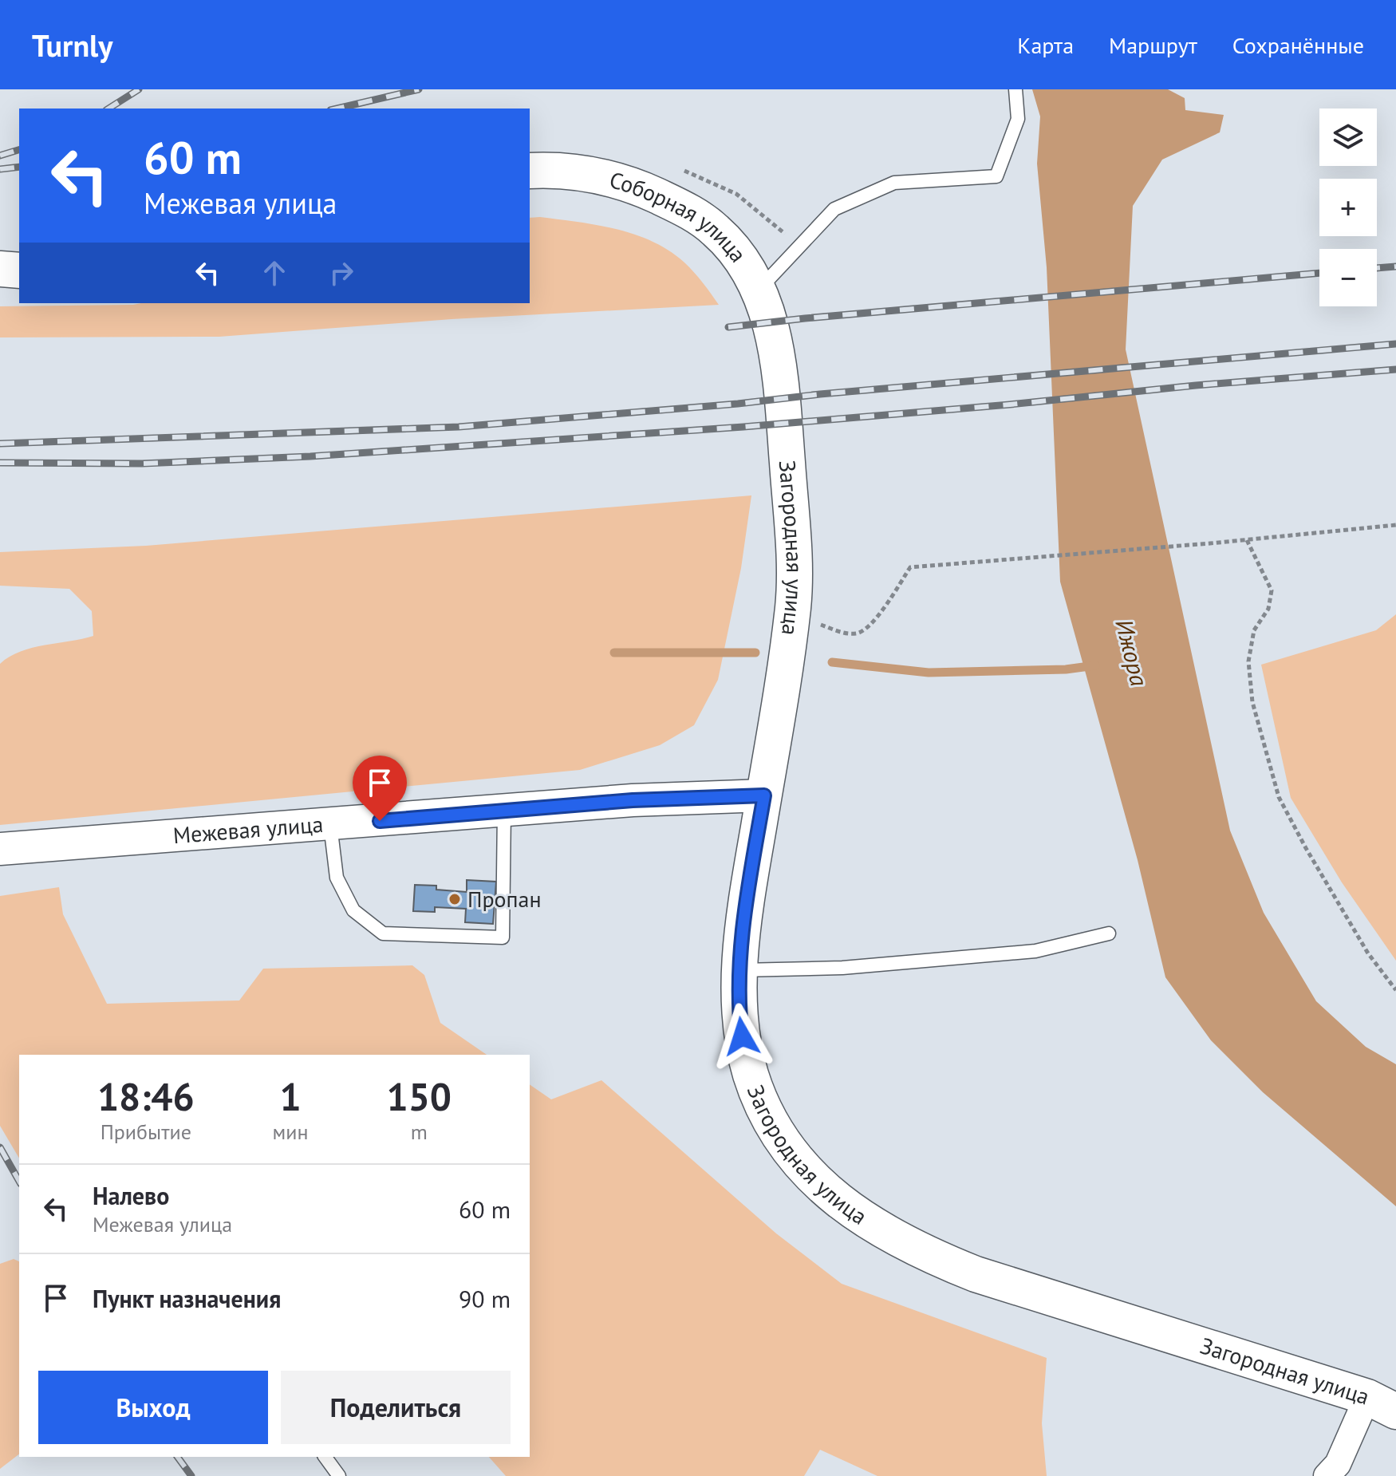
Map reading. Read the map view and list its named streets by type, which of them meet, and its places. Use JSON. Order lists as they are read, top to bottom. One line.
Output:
{"streets":{"main road":["Соборная улица","Загородная улица"],"street":["Межевая улица"]},"crossings":[["Соборная улица","Загородная улица"],["Загородная улица","Межевая улица"]],"water":["Ижора"],"places":["Пропан"],"page":{"header":"Turnly","nav":["Карта","Маршрут","Сохранённые"],"map_buttons":["+","−"],"turn":["60 m","Межевая улица"],"eta":["18:46","Прибытие","1","мин","150","m"],"list":[{"name":"Налево","note":"Межевая улица","value":"60 m"},{"name":"Пункт назначения","value":"90 m"}],"buttons":["Выход","Поделиться"]}}
